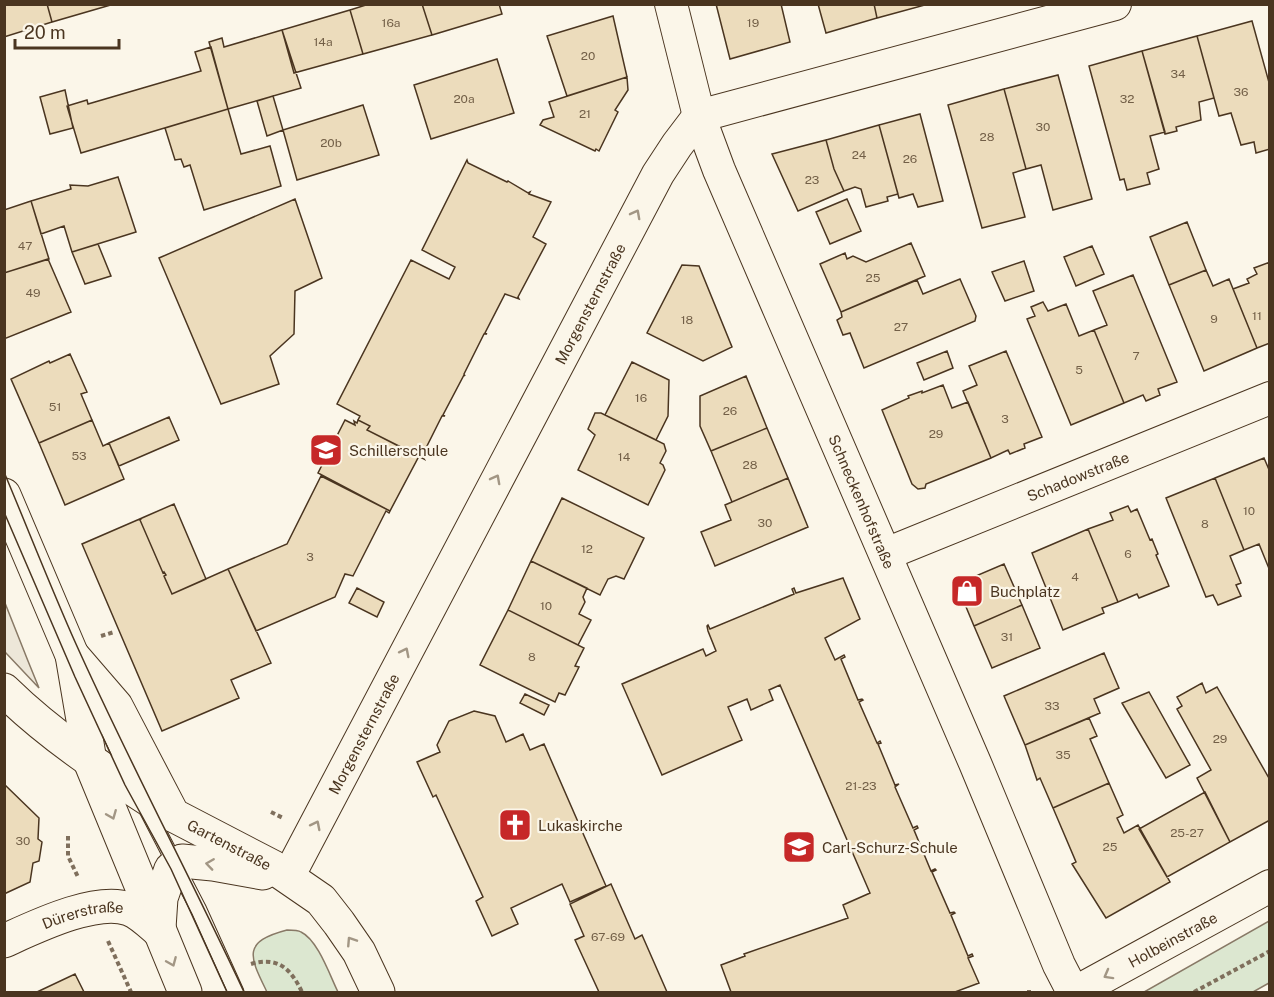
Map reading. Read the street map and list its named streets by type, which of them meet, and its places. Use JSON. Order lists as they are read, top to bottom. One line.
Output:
{"streets":{"main road":["Gartenstraße","Dürerstraße"],"street":["Morgensternstraße","Schadowstraße","Schneckenhofstraße","Holbeinstraße"]},"crossings":[["Morgensternstraße","Schneckenhofstraße"],["Morgensternstraße","Gartenstraße"],["Schadowstraße","Schneckenhofstraße"],["Schneckenhofstraße","Holbeinstraße"],["Gartenstraße","Dürerstraße"]],"one_way":["Morgensternstraße","Holbeinstraße"],"places":{"school or university":["Schillerschule","Carl-Schurz-Schule"],"shop":["Buchplatz"],"church":["Lukaskirche"]},"house_numbers":["16a","19","14a","20","34","36","20a","32","21","30","28","20b","24","26","23","47","25","49","11","9","18","27","7","5","16","51","26","3","29","53","14","28","10","30","8","12","6","3","4","10","31","8","33","29","35","21-23","25-27","30","25","67-69"],"scale_bar":"20 m"}
